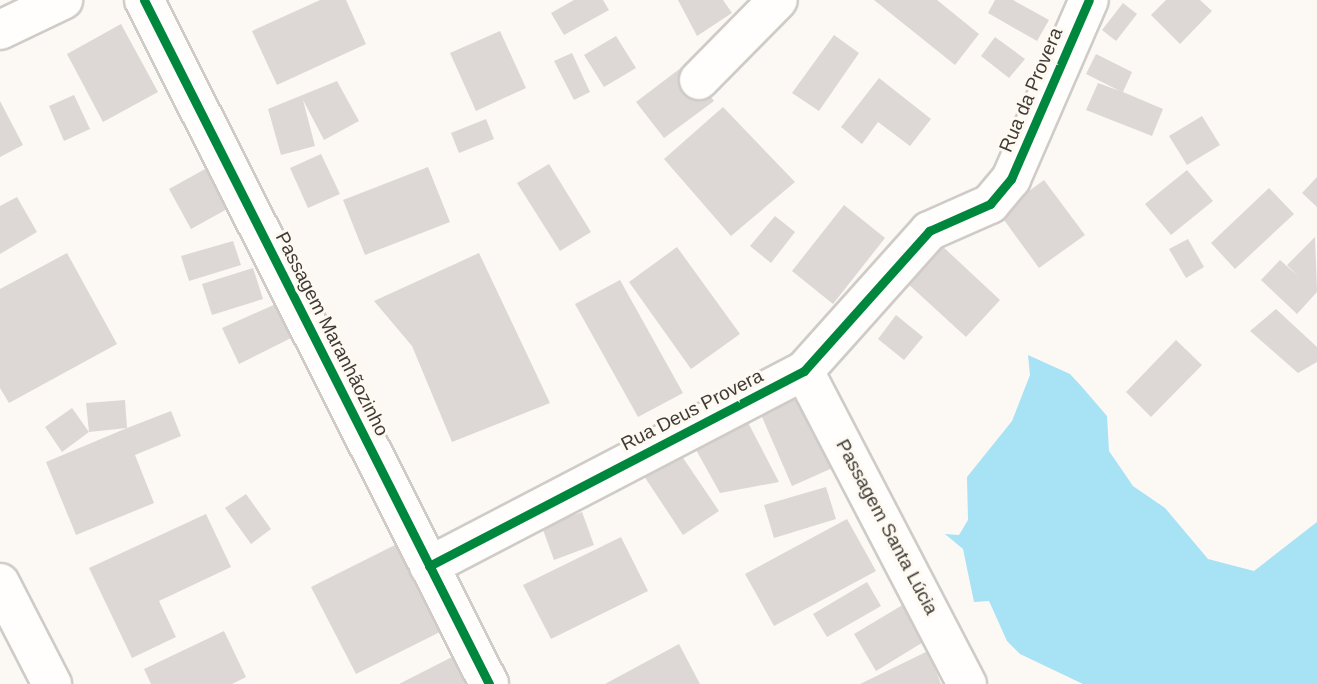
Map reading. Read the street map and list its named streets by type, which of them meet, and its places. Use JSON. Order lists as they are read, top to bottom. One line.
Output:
{"streets":{"street":["Rua da Provera","Passagem Maranhãozinho","Rua Deus Provera","Passagem Santa Lúcia"]},"crossings":[["Rua da Provera","Rua Deus Provera"],["Passagem Maranhãozinho","Rua Deus Provera"],["Rua Deus Provera","Passagem Santa Lúcia"]]}
